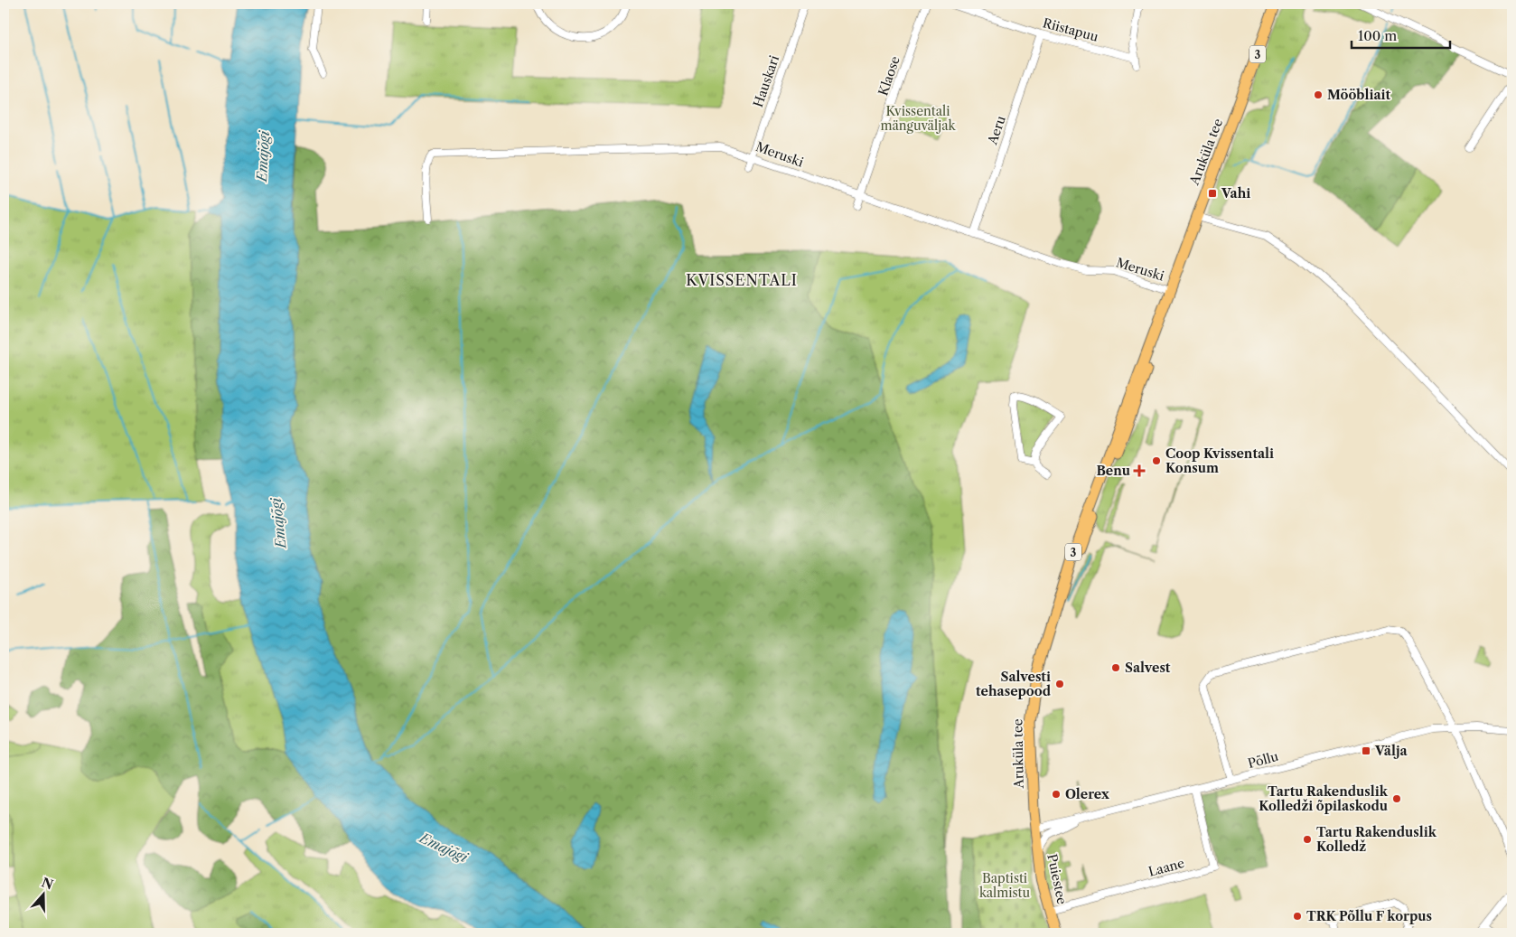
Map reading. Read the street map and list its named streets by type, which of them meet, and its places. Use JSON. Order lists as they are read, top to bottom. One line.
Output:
{"streets":{"highway":["3","Aruküla tee","Puiestee"],"street":["Riistapuu","Klaose","Hauskari","Aeru","Meruski","Põllu","Laane"]},"crossings":[["Riistapuu","Aeru"],["Klaose","Meruski"],["Hauskari","Meruski"],["Aeru","Meruski"],["Aruküla tee","Meruski"],["Aruküla tee","Põllu"],["Aruküla tee","Puiestee"],["Põllu","Laane"],["Põllu","Puiestee"],["Laane","Puiestee"]],"districts":["KVISSENTALI"],"water":["Emajõgi"],"parks":["Kvissentali mänguväljak","Baptisti kalmistu"],"places":{"other":["Mööbliait","Coop Kvissentali Konsum","Salvest","Salvesti tehasepood","Olerex","Tartu Rakenduslik Kolledži õpilaskodu","Tartu Rakenduslik Kolledž","TRK Põllu F korpus"],"transit":["Vahi","Välja"],"health":["Benu"]},"scale_bar":"100 m","north":"top"}
